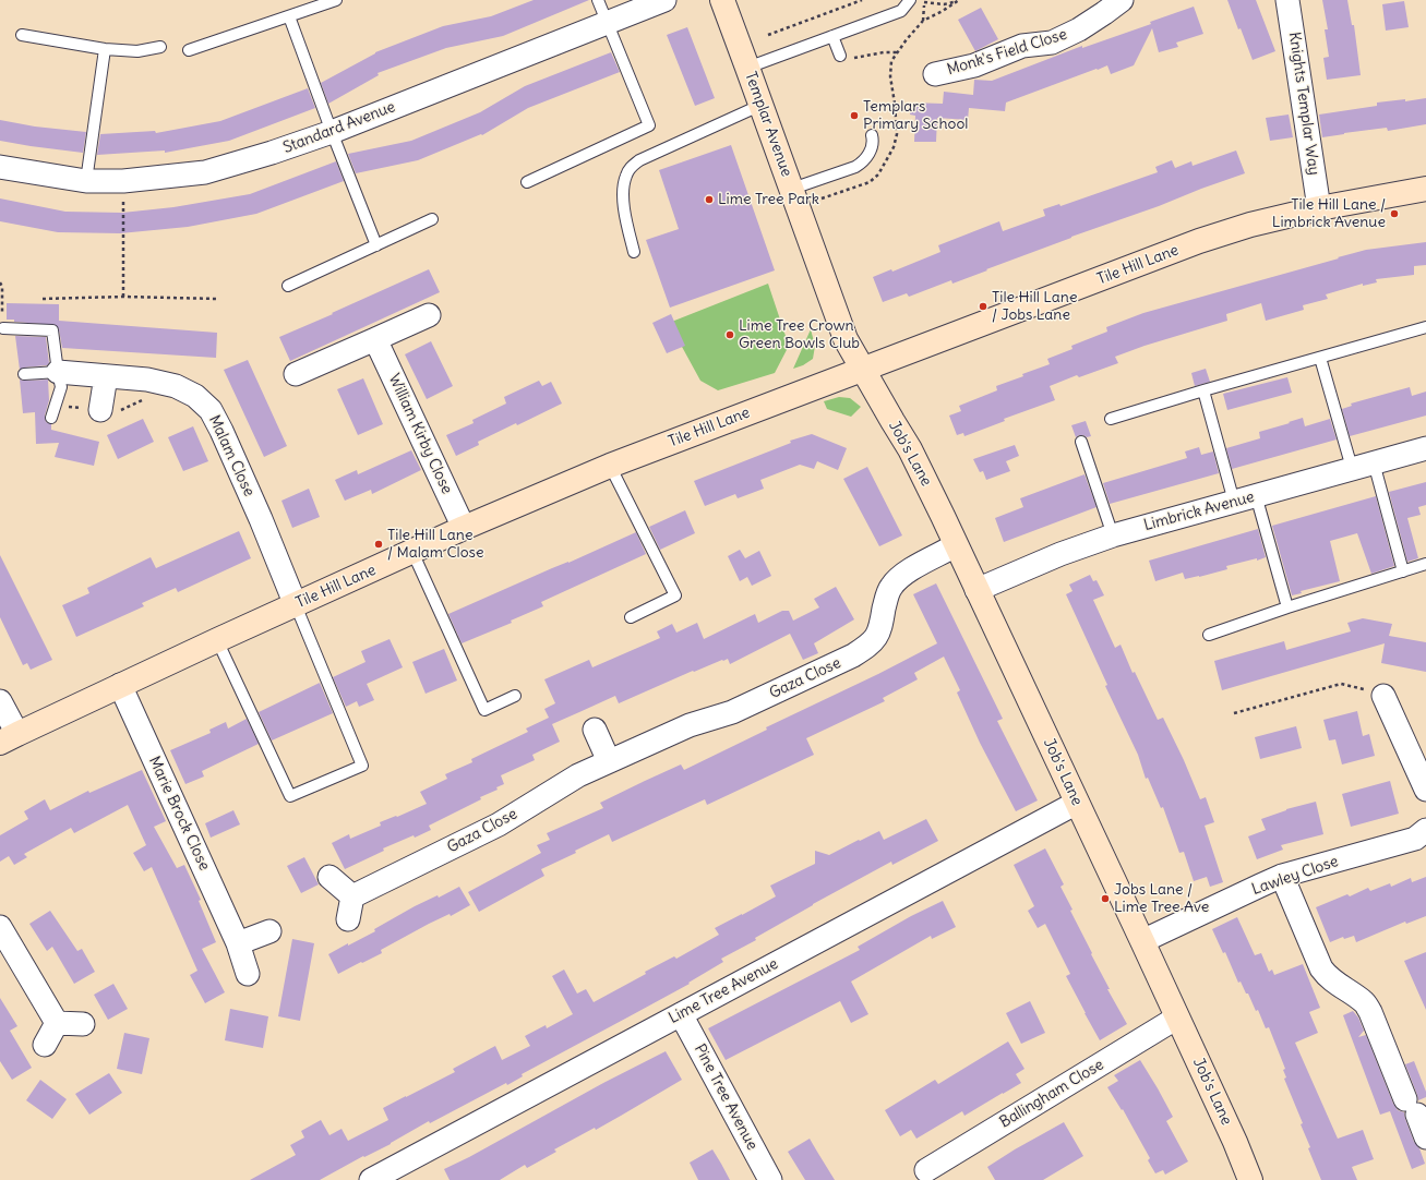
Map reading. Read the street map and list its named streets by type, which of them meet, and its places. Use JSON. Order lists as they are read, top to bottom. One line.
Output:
{"streets":{"main road":["Templar Avenue","Tile Hill Lane","Job's Lane"],"street":["Monk's Field Close","Knights Templar Way","Standard Avenue","William Kirby Close","Malam Close","Limbrick Avenue","Gaza Close","Marie Brock Close","Lawley Close","Lime Tree Avenue","Ballingham Close","Pine Tree Avenue"]},"crossings":[["Knights Templar Way","Tile Hill Lane"],["Templar Avenue","Tile Hill Lane"],["Templar Avenue","Job's Lane"],["Tile Hill Lane","William Kirby Close"],["Tile Hill Lane","Job's Lane"],["Tile Hill Lane","Malam Close"],["Tile Hill Lane","Marie Brock Close"],["Job's Lane","Limbrick Avenue"],["Job's Lane","Gaza Close"],["Job's Lane","Lawley Close"],["Job's Lane","Lime Tree Avenue"],["Job's Lane","Ballingham Close"],["Lime Tree Avenue","Pine Tree Avenue"]],"places":["Templars Primary School","Lime Tree Park","Tile Hill Lane / Limbrick Avenue","Tile Hill Lane / Jobs Lane","Lime Tree Crown Green Bowls Club","Tile Hill Lane / Malam Close","Jobs Lane / Lime Tree Ave"]}
